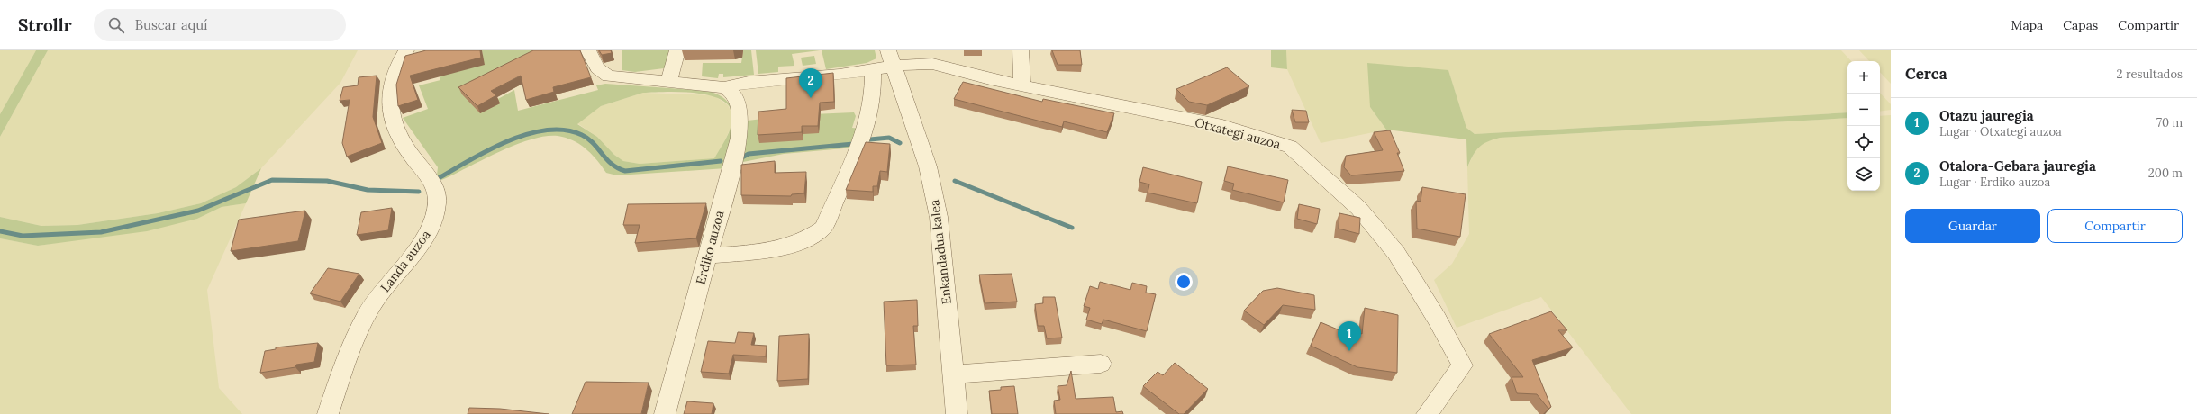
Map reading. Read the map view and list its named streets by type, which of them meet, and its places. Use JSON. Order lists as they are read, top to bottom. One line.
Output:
{"streets":{"street":["Otxategi auzoa","Erdiko auzoa","Enkandadua kalea","Landa auzoa"]},"crossings":[["Otxategi auzoa","Enkandadua kalea"]],"page":{"header":"Strollr","search":"Buscar aquí","nav":["Mapa","Capas","Compartir"],"heading":["Cerca","2 resultados"],"map_buttons":["+","−"],"pins":["2","1"],"list":[{"mark":"1","name":"Otazu jauregia","note":"Lugar · Otxategi auzoa","value":"70 m"},{"mark":"2","name":"Otalora-Gebara jauregia","note":"Lugar · Erdiko auzoa","value":"200 m"}],"buttons":["Guardar","Compartir"]}}
